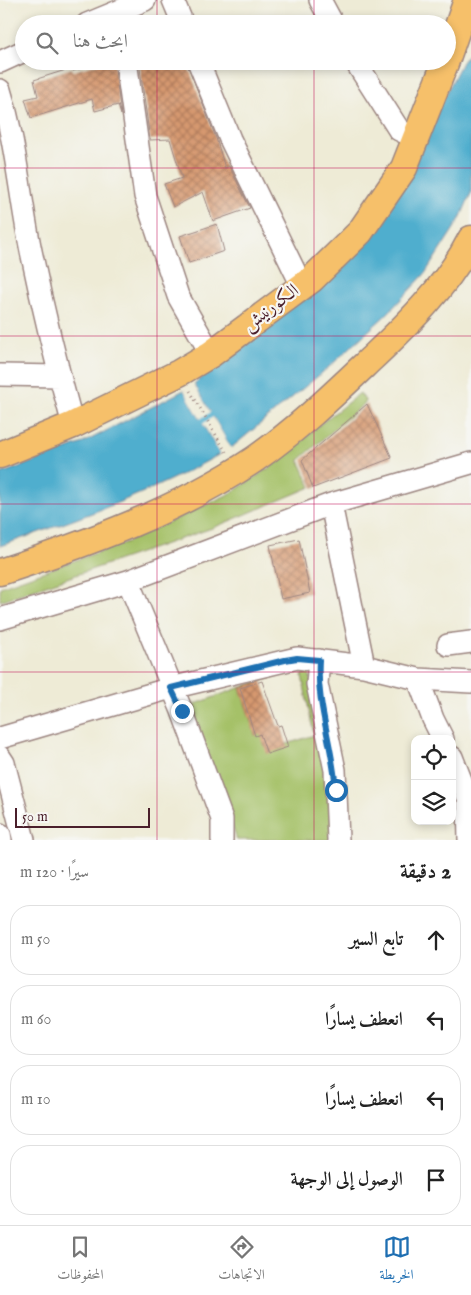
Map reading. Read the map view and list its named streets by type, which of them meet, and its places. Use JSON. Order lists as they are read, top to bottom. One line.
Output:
{"streets":{"main road":["الكورنيش"]},"scale_bar":"50 m","page":{"search":"ابحث هنا","scale":"50 m","heading":["2 دقيقة","سيرًا · 120 m"],"list":[["تابع السير","50 m"],["انعطف يسارًا","60 m"],["انعطف يسارًا","10 m"],"الوصول إلى الوجهة"],"nav":["الخريطة","الاتجاهات","المحفوظات"]}}
